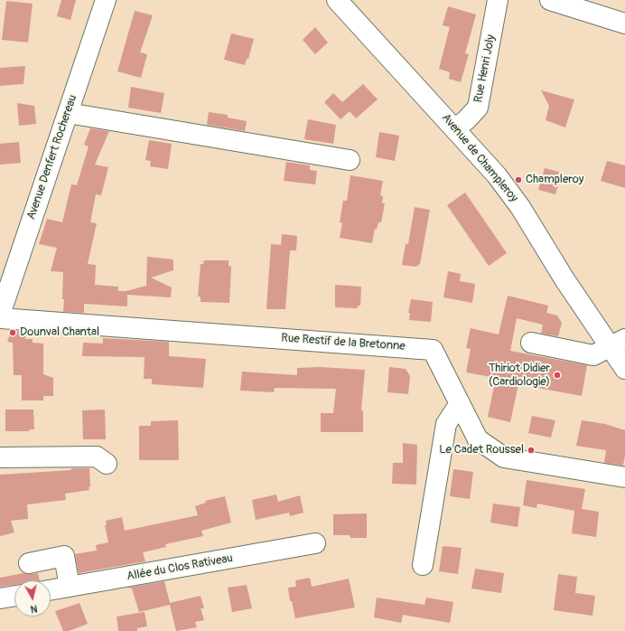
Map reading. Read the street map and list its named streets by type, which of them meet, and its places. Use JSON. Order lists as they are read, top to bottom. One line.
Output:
{"streets":{"street":["Rue Henri Joly","Avenue Denfert Rochereau","Avenue de Champleroy","Rue Restif de la Bretonne","Allée du Clos Rativeau"]},"crossings":[["Rue Henri Joly","Avenue de Champleroy"]],"places":["Champleroy","Dounval Chantal","Thiriot Didier (Cardiologie)","Le Cadet Roussel"],"north":"bottom"}
